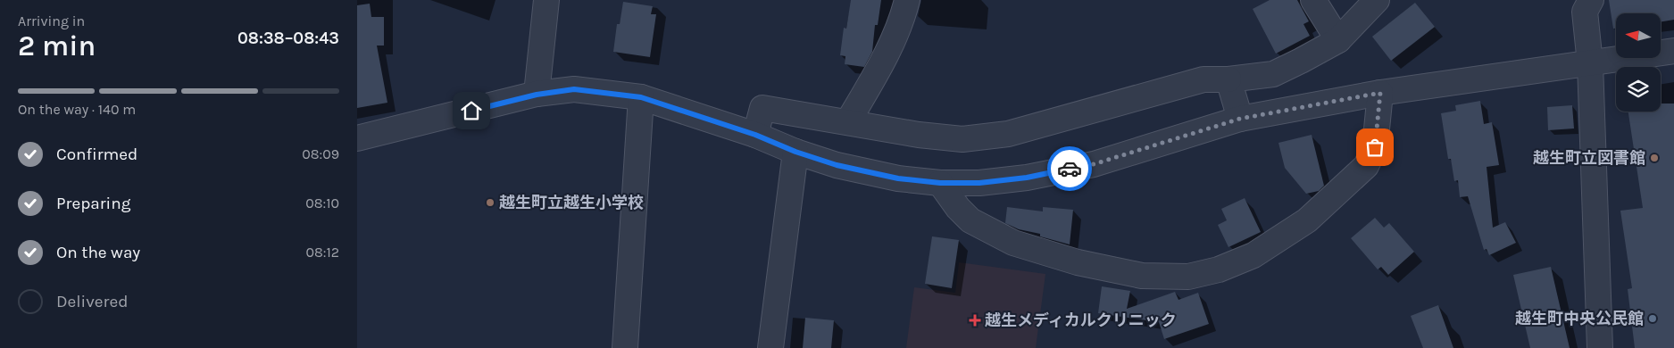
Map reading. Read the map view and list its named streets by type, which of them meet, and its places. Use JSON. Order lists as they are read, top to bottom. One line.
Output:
{"places":{"other":["越生町立図書館","越生町立越生小学校","越生町中央公民館"],"health":["越生メディカルクリニック"]},"north":"left","page":{"heading":["2 min","Arriving in","08:38–08:43"],"bar":"On the way · 140 m","list":[["Confirmed","08:09"],["Preparing","08:10"],["On the way","08:12"],"Delivered"]}}
